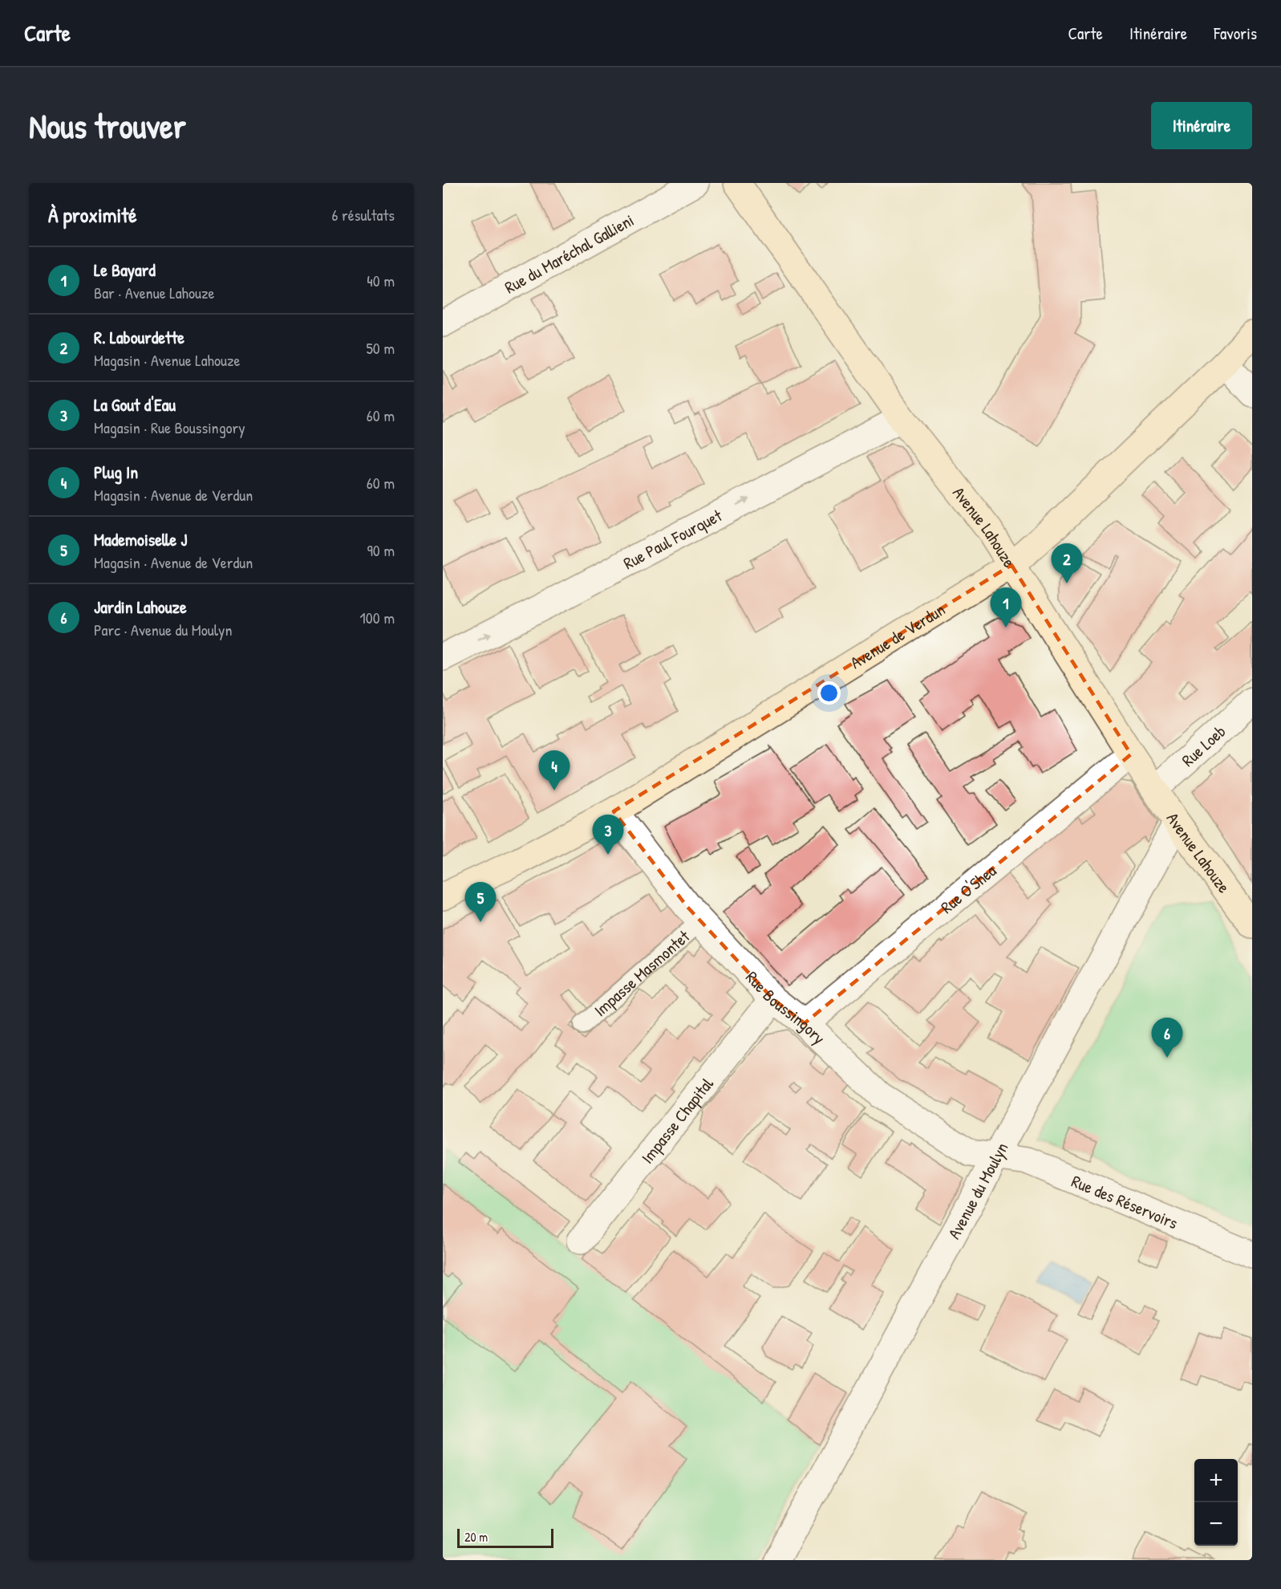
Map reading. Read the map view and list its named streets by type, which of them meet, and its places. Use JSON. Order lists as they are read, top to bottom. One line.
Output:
{"streets":{"main road":["Avenue Lahouze","Avenue de Verdun"],"street":["Rue du Maréchal Gallieni","Rue Paul Fourquet","Rue Loeb","Rue O'Shea","Rue Boussingory","Impasse Chapital","Avenue du Moulyn","Rue des Réservoirs"],"lane":["Impasse Masmontet"]},"crossings":[["Avenue Lahouze","Rue Paul Fourquet"],["Avenue Lahouze","Avenue de Verdun"],["Avenue Lahouze","Rue Loeb"],["Avenue Lahouze","Rue O'Shea"],["Avenue Lahouze","Avenue du Moulyn"],["Avenue de Verdun","Rue Boussingory"],["Rue O'Shea","Rue Boussingory"],["Impasse Masmontet","Rue Boussingory"],["Rue Boussingory","Impasse Chapital"],["Rue Boussingory","Avenue du Moulyn"],["Rue Boussingory","Rue des Réservoirs"],["Avenue du Moulyn","Rue des Réservoirs"]],"one_way":["Rue Paul Fourquet"],"scale_bar":"20 m","page":{"header":"Carte","nav":["Carte","Itinéraire","Favoris"],"buttons":"Itinéraire","title":"Nous trouver","heading":["À proximité","6 résultats"],"list":[{"mark":"1","name":"Le Bayard","note":"Bar · Avenue Lahouze","value":"40 m"},{"mark":"2","name":"R. Labourdette","note":"Magasin · Avenue Lahouze","value":"50 m"},{"mark":"3","name":"La Gout d'Eau","note":"Magasin · Rue Boussingory","value":"60 m"},{"mark":"4","name":"Plug In","note":"Magasin · Avenue de Verdun","value":"60 m"},{"mark":"5","name":"Mademoiselle J","note":"Magasin · Avenue de Verdun","value":"90 m"},{"mark":"6","name":"Jardin Lahouze","note":"Parc · Avenue du Moulyn","value":"100 m"}],"pins":["2","1","4","3","5","6"],"map_buttons":["+","−"],"scale":"20 m"}}
